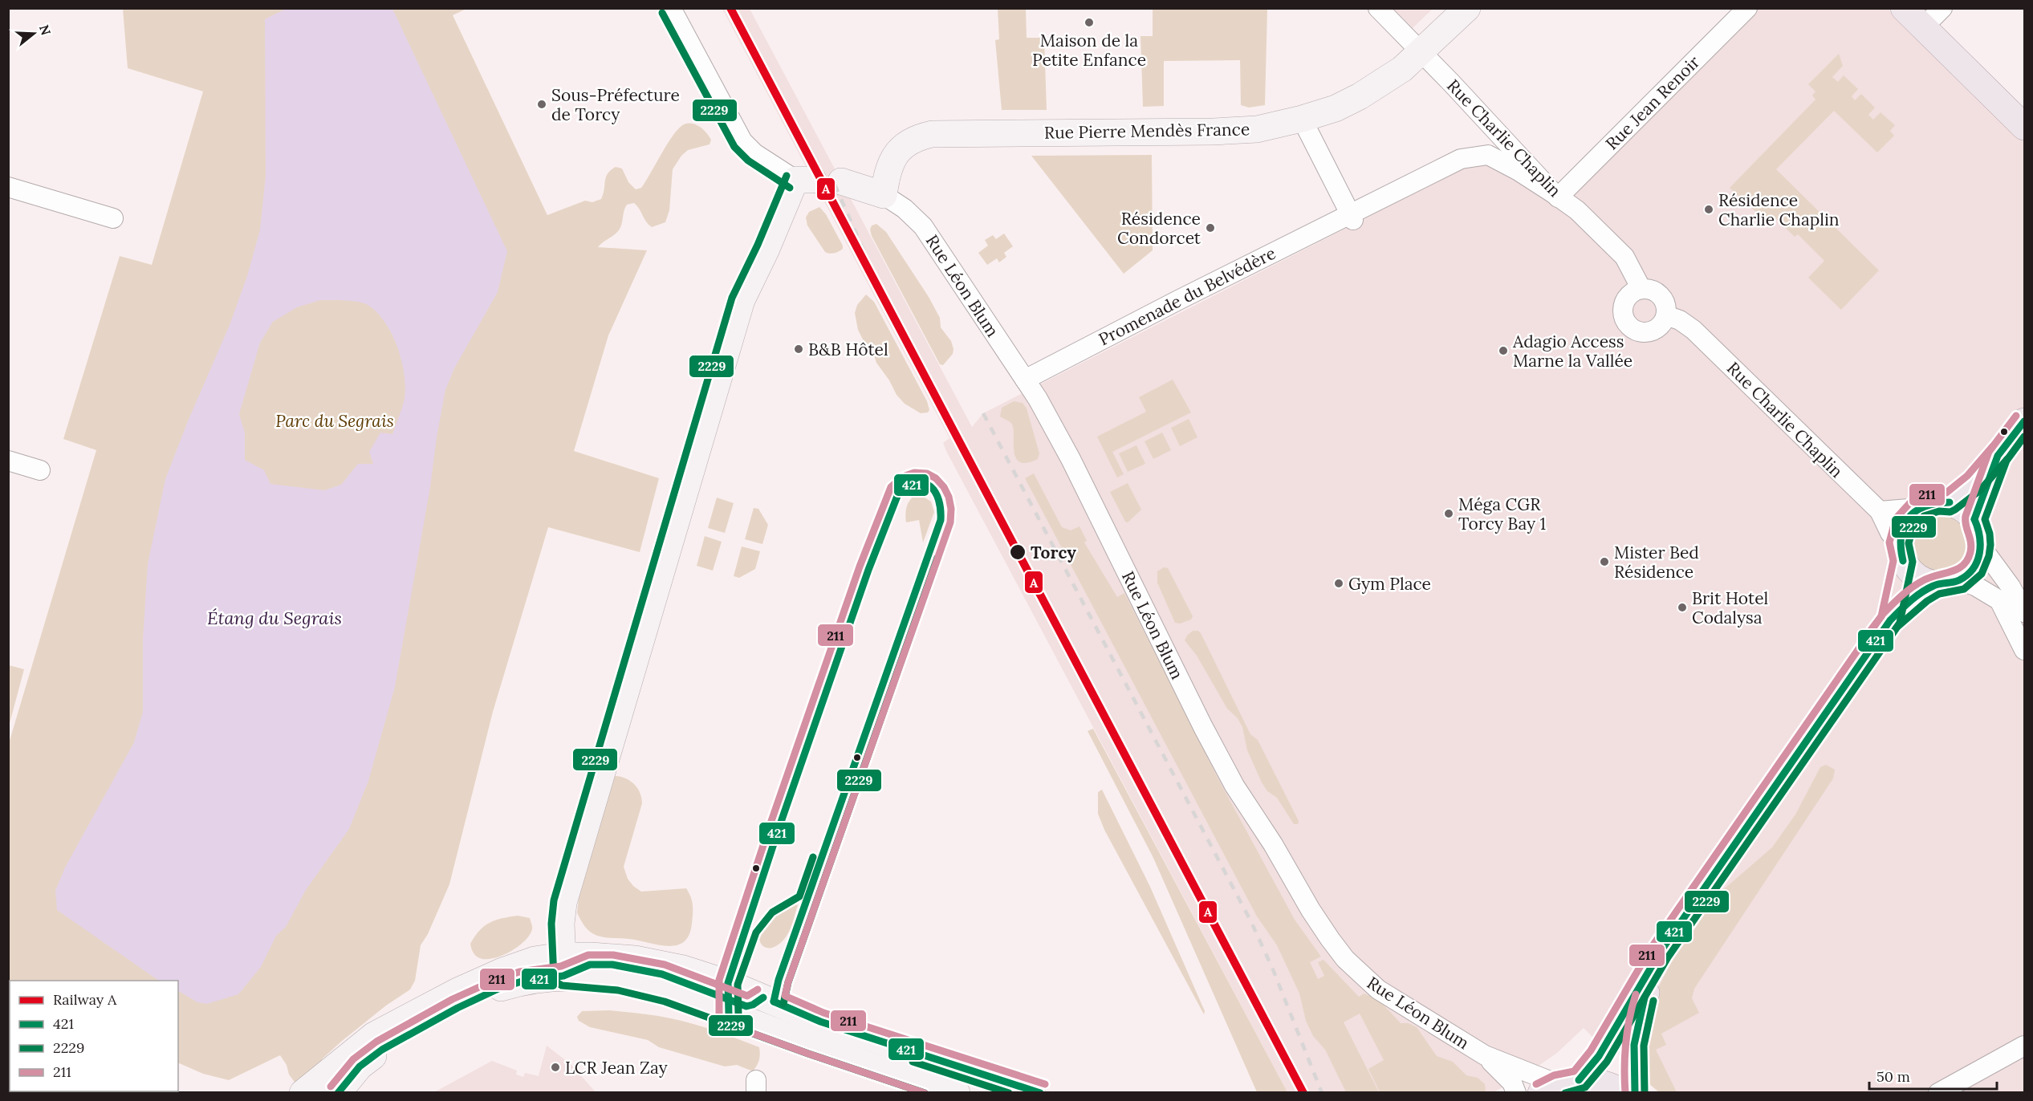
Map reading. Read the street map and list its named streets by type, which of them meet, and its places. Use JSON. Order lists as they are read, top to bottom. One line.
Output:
{"streets":{"street":["Rue Jean Renoir","Rue Pierre Mendès France","Rue Charlie Chaplin","Rue Léon Blum","Promenade du Belvédère"]},"crossings":[["Rue Jean Renoir","Rue Charlie Chaplin"],["Rue Jean Renoir","Promenade du Belvédère"],["Rue Pierre Mendès France","Rue Charlie Chaplin"],["Rue Pierre Mendès France","Rue Léon Blum"],["Rue Charlie Chaplin","Promenade du Belvédère"],["Rue Léon Blum","Promenade du Belvédère"]],"water":["Étang du Segrais"],"parks":["Parc du Segrais"],"places":["Maison de la Petite Enfance","Sous-Préfecture de Torcy","Résidence Charlie Chaplin","Résidence Condorcet","B&B Hôtel","Adagio Access Marne la Vallée","Méga CGR Torcy Bay 1","Torcy","Mister Bed Résidence","Gym Place","Brit Hotel Codalysa","LCR Jean Zay"],"lines":["rail line A","transit line 2229","transit line 211","transit line 421"],"legend":["Railway A","421","2229","211"],"scale_bar":"50 m","north":"right"}
